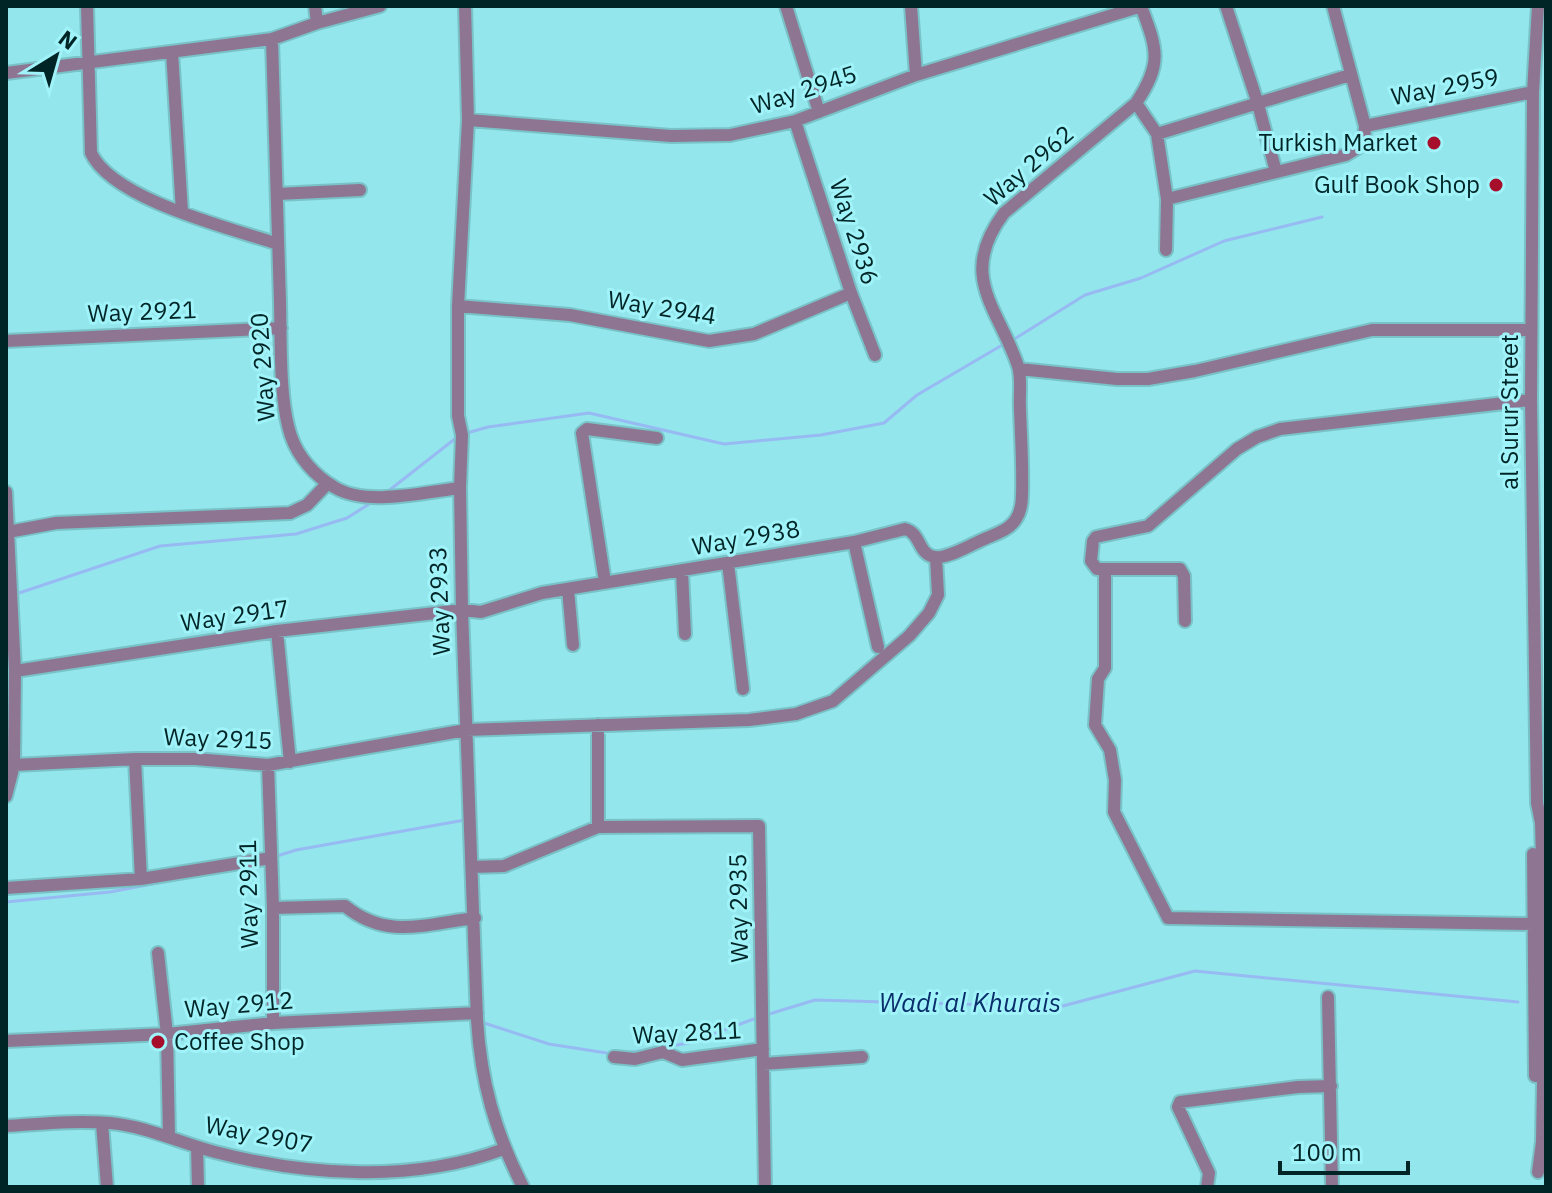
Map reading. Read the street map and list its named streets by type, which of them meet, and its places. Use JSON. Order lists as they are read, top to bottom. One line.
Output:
{"streets":{"street":["Way 2959","Way 2945","Way 2962","Way 2936","Way 2944","Way 2921","Way 2920","al Surur Street","Way 2938","Way 2933","Way 2917","Way 2915","Way 2911","Way 2935","Way 2912","Way 2811","Way 2907"]},"crossings":[["Way 2959","al Surur Street"],["Way 2945","Way 2962"],["Way 2945","Way 2936"],["Way 2945","Way 2933"],["Way 2962","Way 2938"],["Way 2962","Way 2915"],["Way 2936","Way 2944"],["Way 2944","Way 2933"],["Way 2921","Way 2920"],["Way 2920","Way 2933"],["Way 2938","Way 2933"],["Way 2938","Way 2917"],["Way 2938","Way 2915"],["Way 2933","Way 2917"],["Way 2933","Way 2915"],["Way 2933","Way 2935"],["Way 2933","Way 2912"],["Way 2933","Way 2907"],["Way 2915","Way 2911"],["Way 2911","Way 2912"],["Way 2935","Way 2811"]],"water":["Wadi al Khurais"],"places":["Turkish Market","Gulf Book Shop","Coffee Shop"],"scale_bar":"100 m","north":"top right"}
